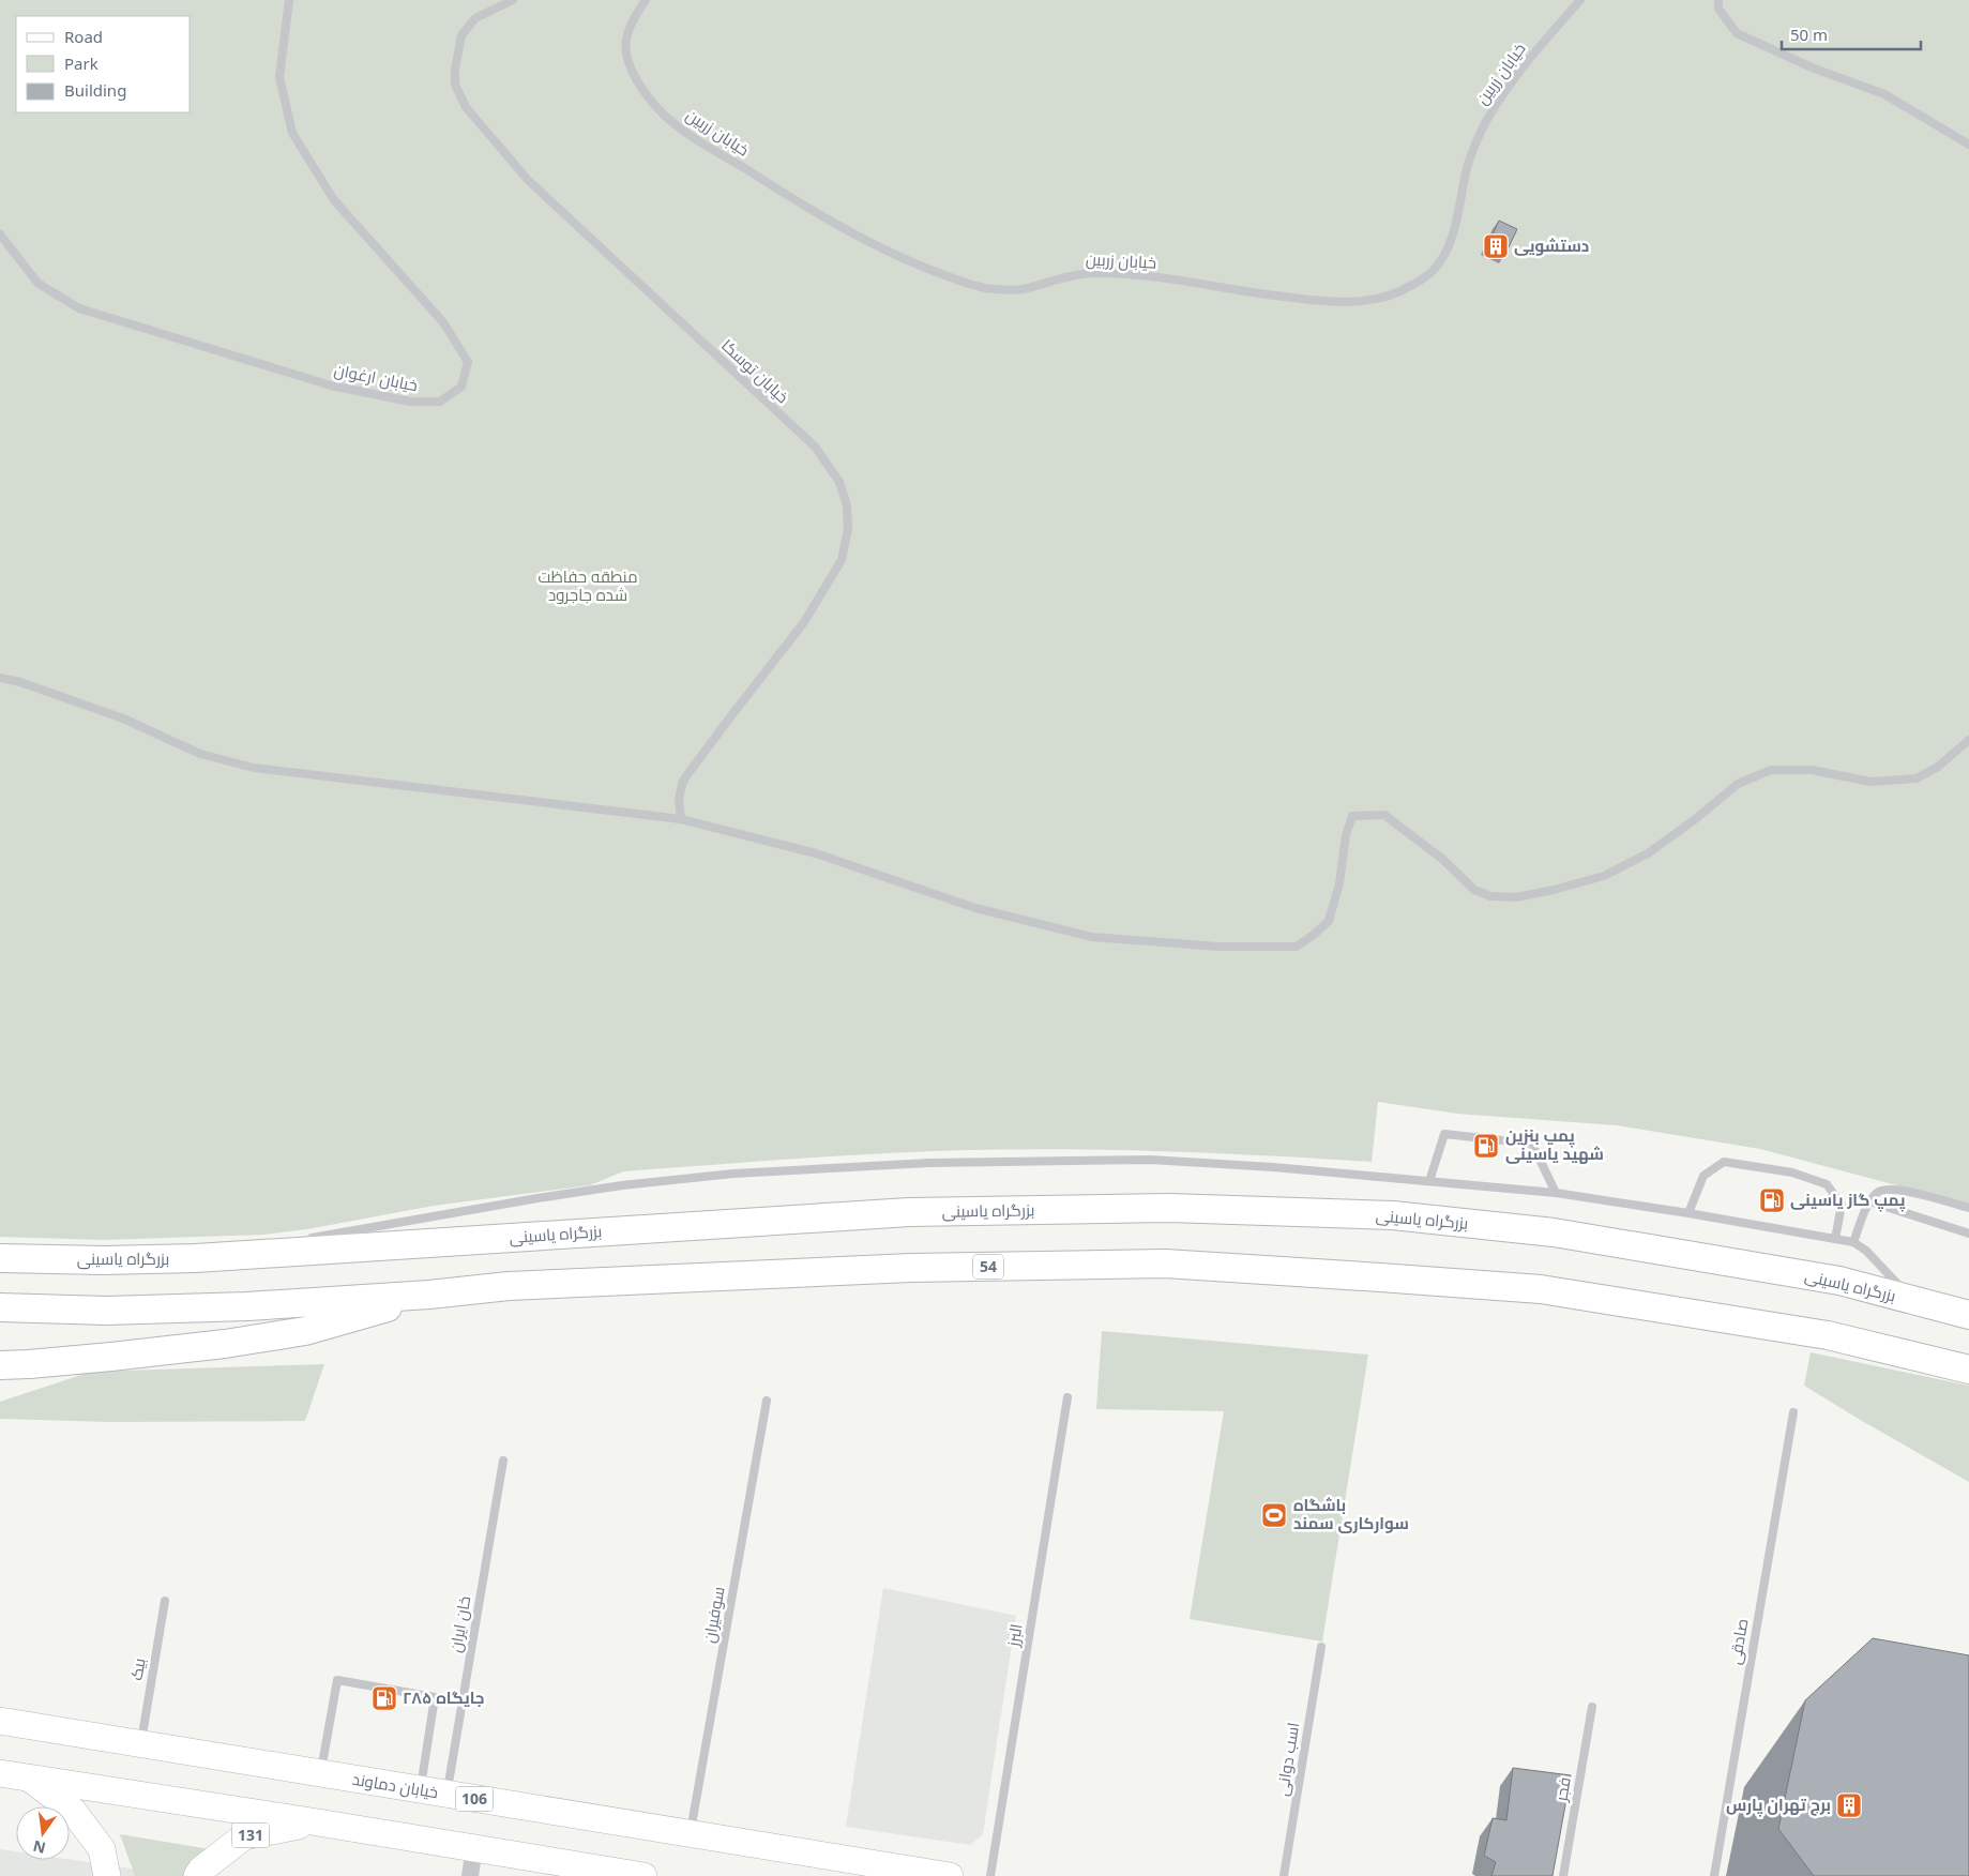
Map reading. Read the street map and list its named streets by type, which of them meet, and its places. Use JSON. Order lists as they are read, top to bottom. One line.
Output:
{"streets":{"highway":["بزرگراه یاسینی","54"],"main road":["خیابان دماوند","106","131"],"lane":["خیابان زربین","خیابان توسکا","خیابان ارغوان","سوفیران","خان ایران","البرز","صادقی","بیک","اسب دوانی","فجر"]},"crossings":[["سوفیران","خیابان دماوند"],["خان ایران","خیابان دماوند"],["بیک","خیابان دماوند"]],"parks":["منطقه حفاظت شده جاجرود"],"places":{"building":["دستشویی","برج تهران پارس"],"fuel station":["پمپ بنزین شهید یاسینی","پمپ گاز یاسینی","جایگاه ۲۸۵"],"sports":["باشگاه سوارکاری سمند"]},"legend":["Road","Park","Building"],"scale_bar":"50 m","north":"bottom"}
